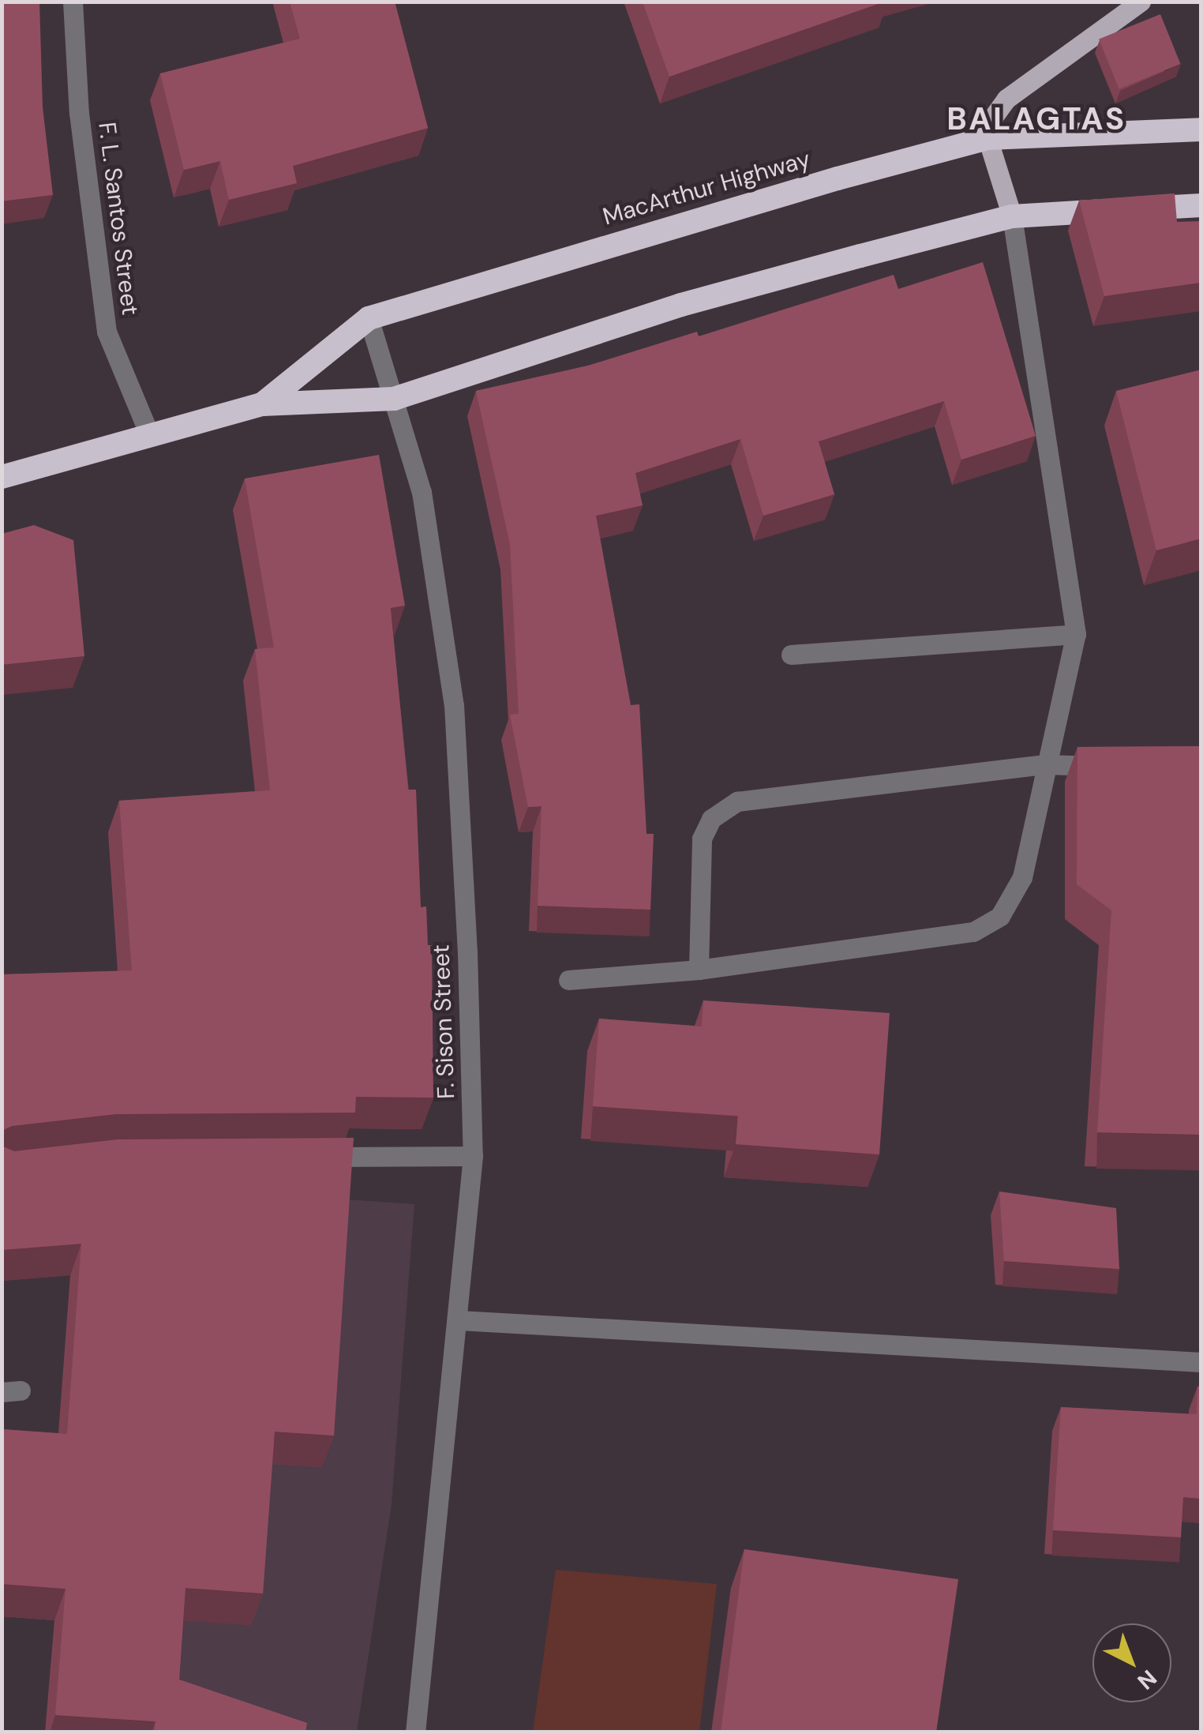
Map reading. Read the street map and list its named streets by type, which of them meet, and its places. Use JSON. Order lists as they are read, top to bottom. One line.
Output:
{"streets":{"highway":["MacArthur Highway"],"street":["F. L. Santos Street","F. Sison Street"]},"crossings":[["MacArthur Highway","F. L. Santos Street"],["MacArthur Highway","F. Sison Street"]],"districts":["BALAGTAS"],"north":"bottom right"}
